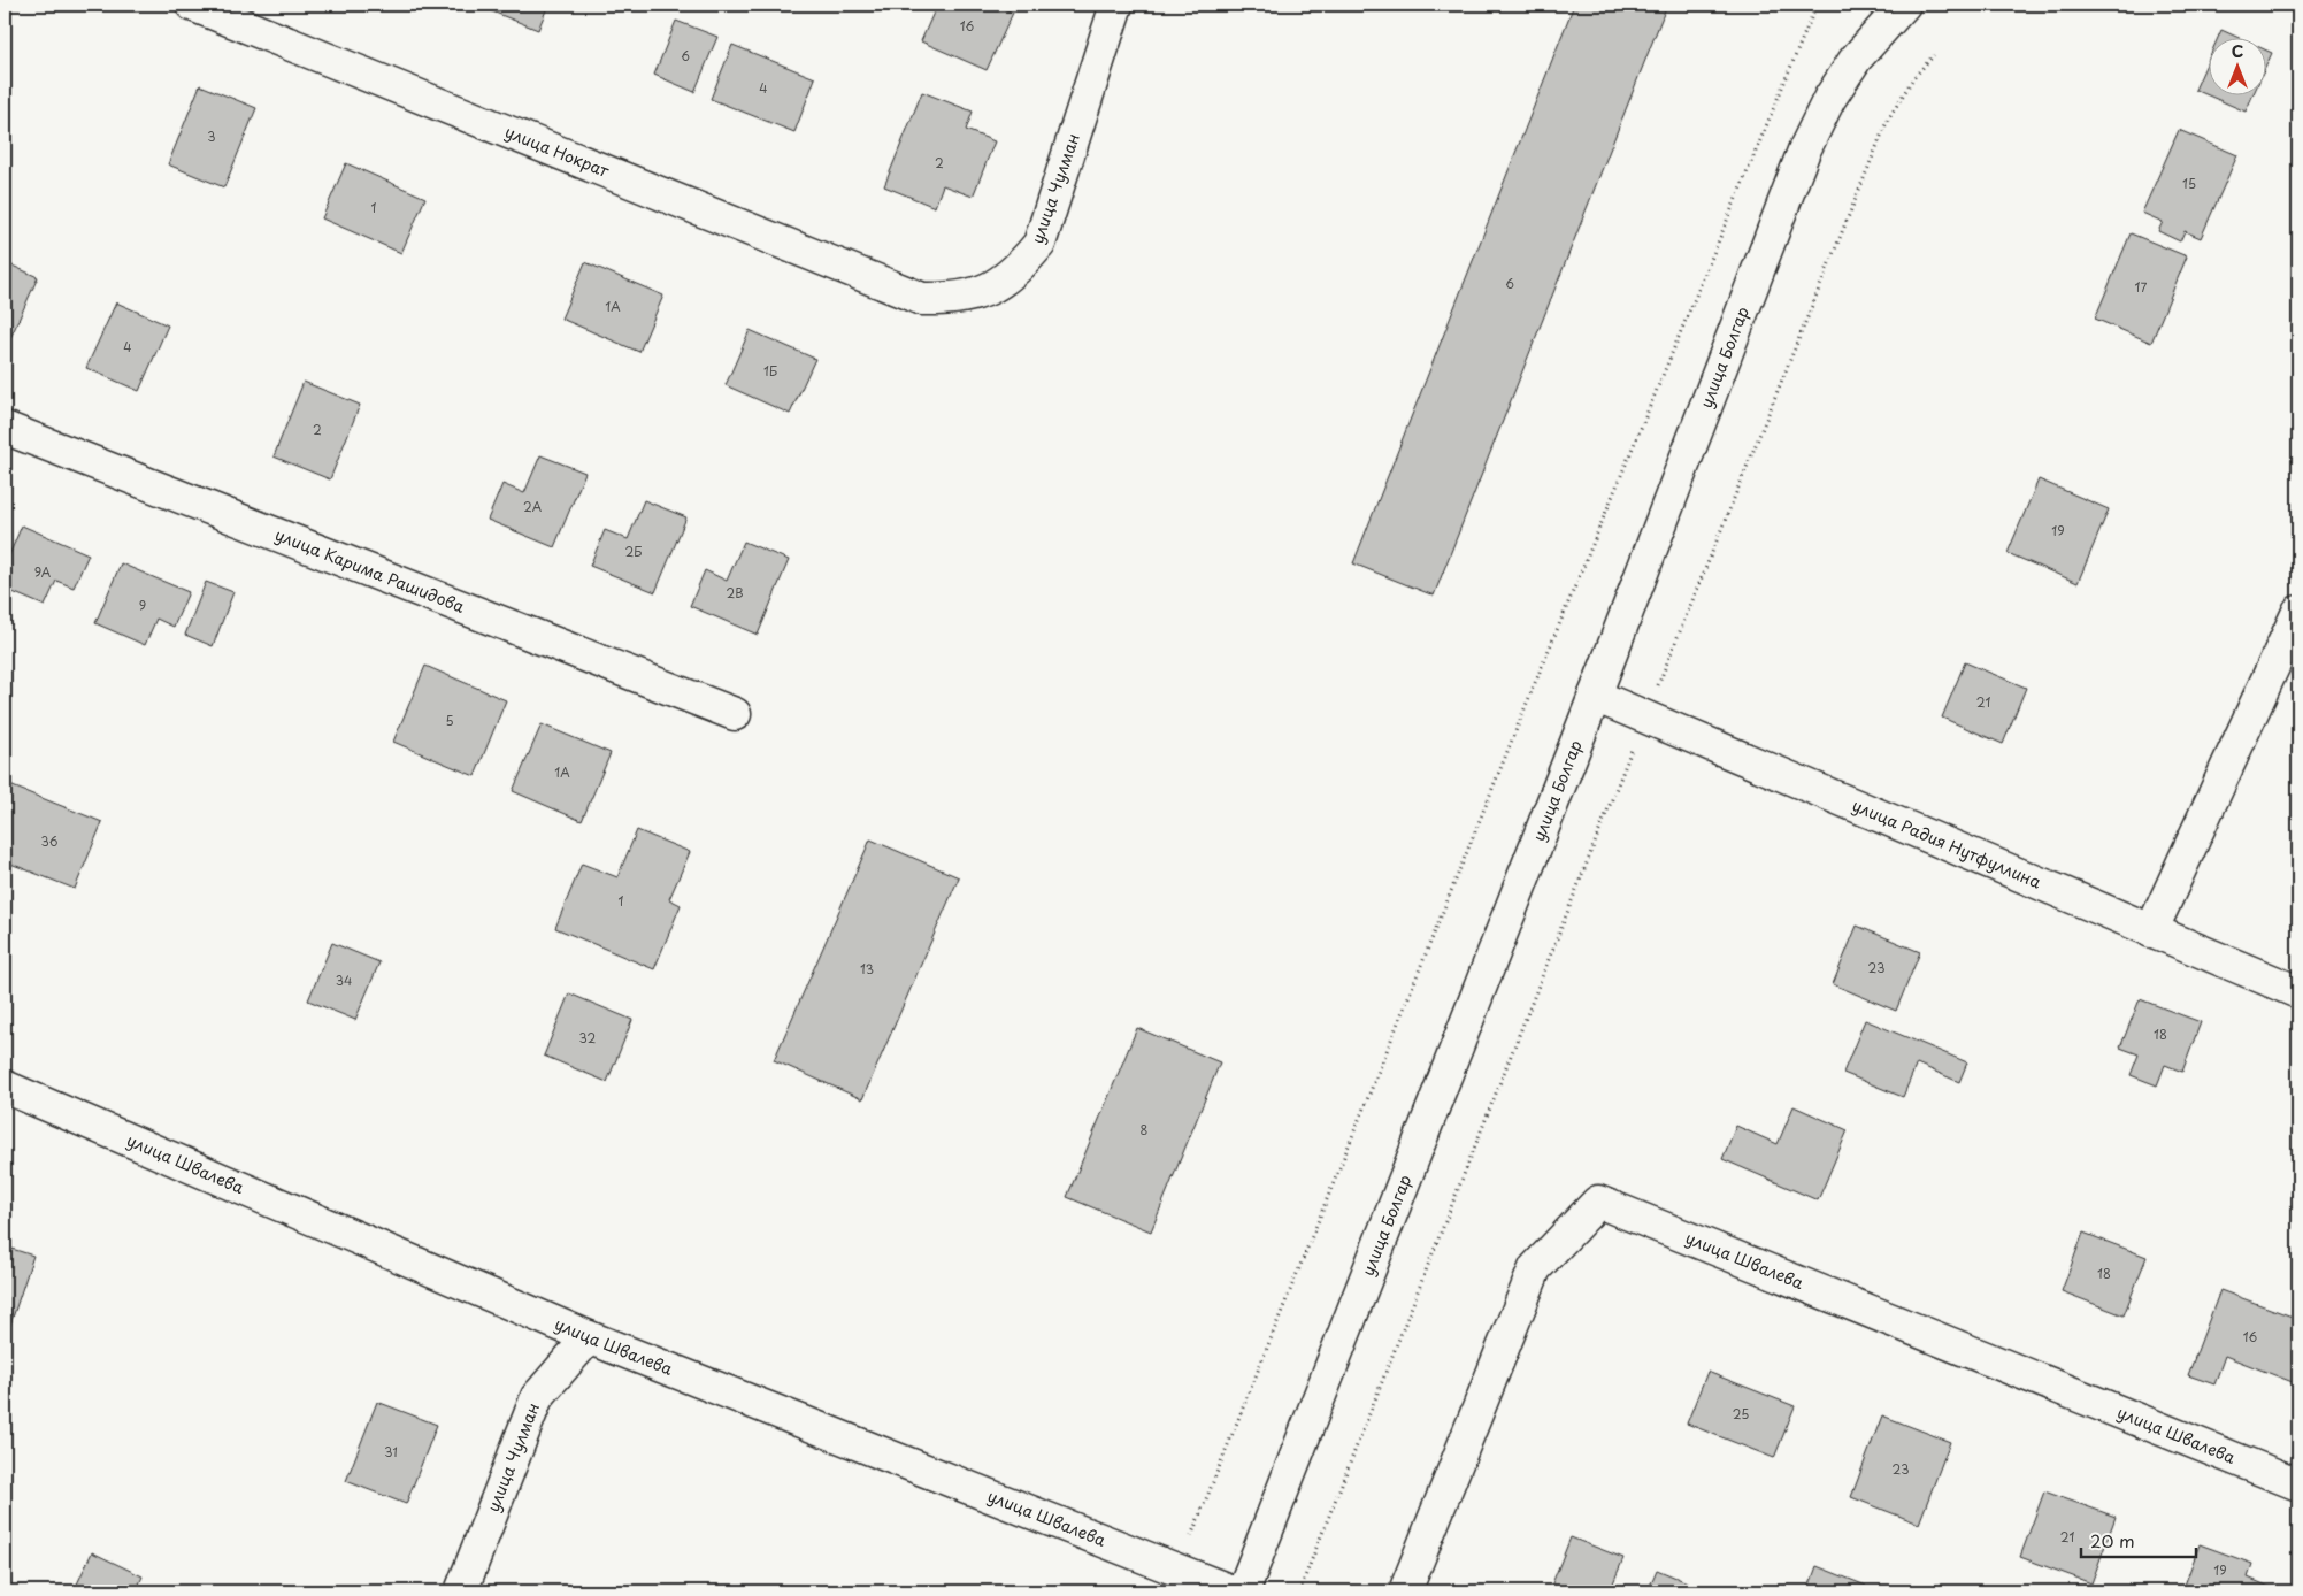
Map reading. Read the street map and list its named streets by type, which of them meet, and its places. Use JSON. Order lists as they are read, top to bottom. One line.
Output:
{"streets":{"street":["улица Нократ","улица Чулман","улица Болгар","улица Карима Рашидова","улица Радия Нутфуллина","улица Швалева"]},"crossings":[["улица Нократ","улица Чулман"],["улица Чулман","улица Швалева"],["улица Болгар","улица Радия Нутфуллина"]],"house_numbers":["16","6","4","3","2","15","1","6","17","1А","4","1Б","2","2А","19","2Б","9А","2В","9","21","5","1А","36","1","23","13","34","18","32","8","18","16","25","31","23","21","19"],"scale_bar":"20 m","north":"top"}
